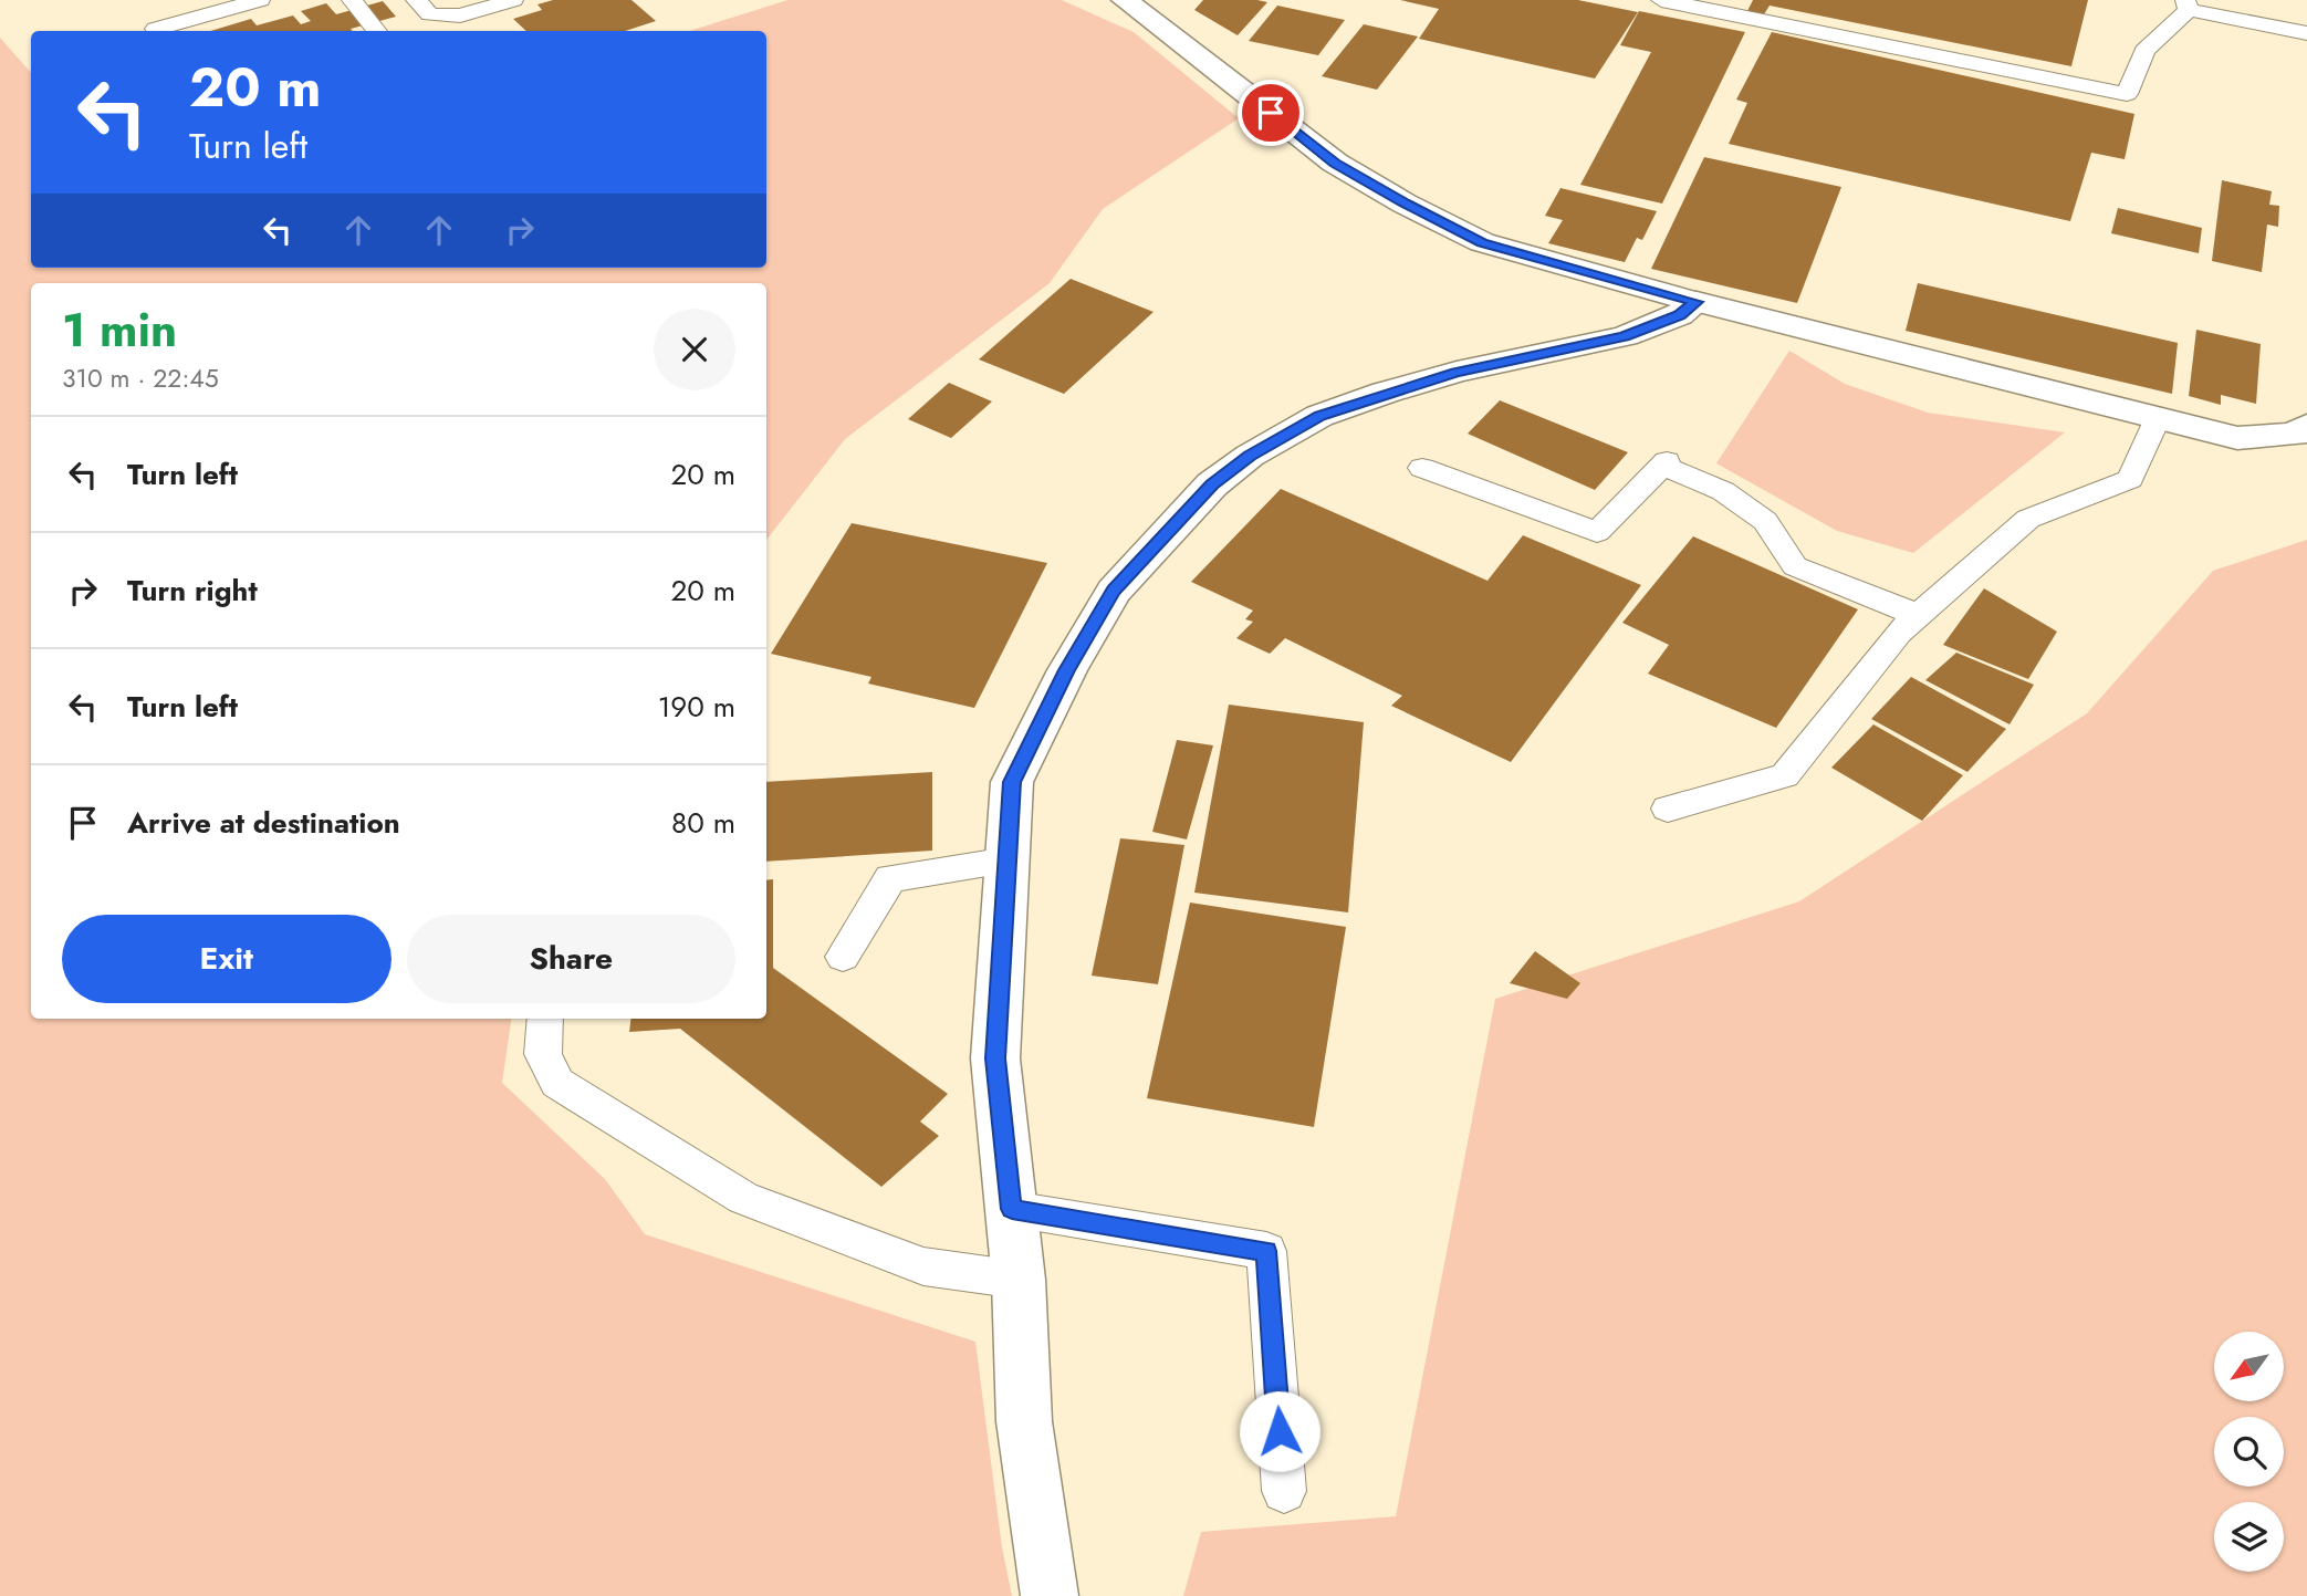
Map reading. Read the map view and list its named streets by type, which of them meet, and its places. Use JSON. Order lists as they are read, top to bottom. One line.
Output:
{"north":"bottom left","page":{"turn":["20 m","Turn left"],"heading":["1 min","310 m · 22:45"],"list":[{"name":"Turn left","value":"20 m"},{"name":"Turn right","value":"20 m"},{"name":"Turn left","value":"190 m"},{"name":"Arrive at destination","value":"80 m"}],"buttons":["Exit","Share"]}}
